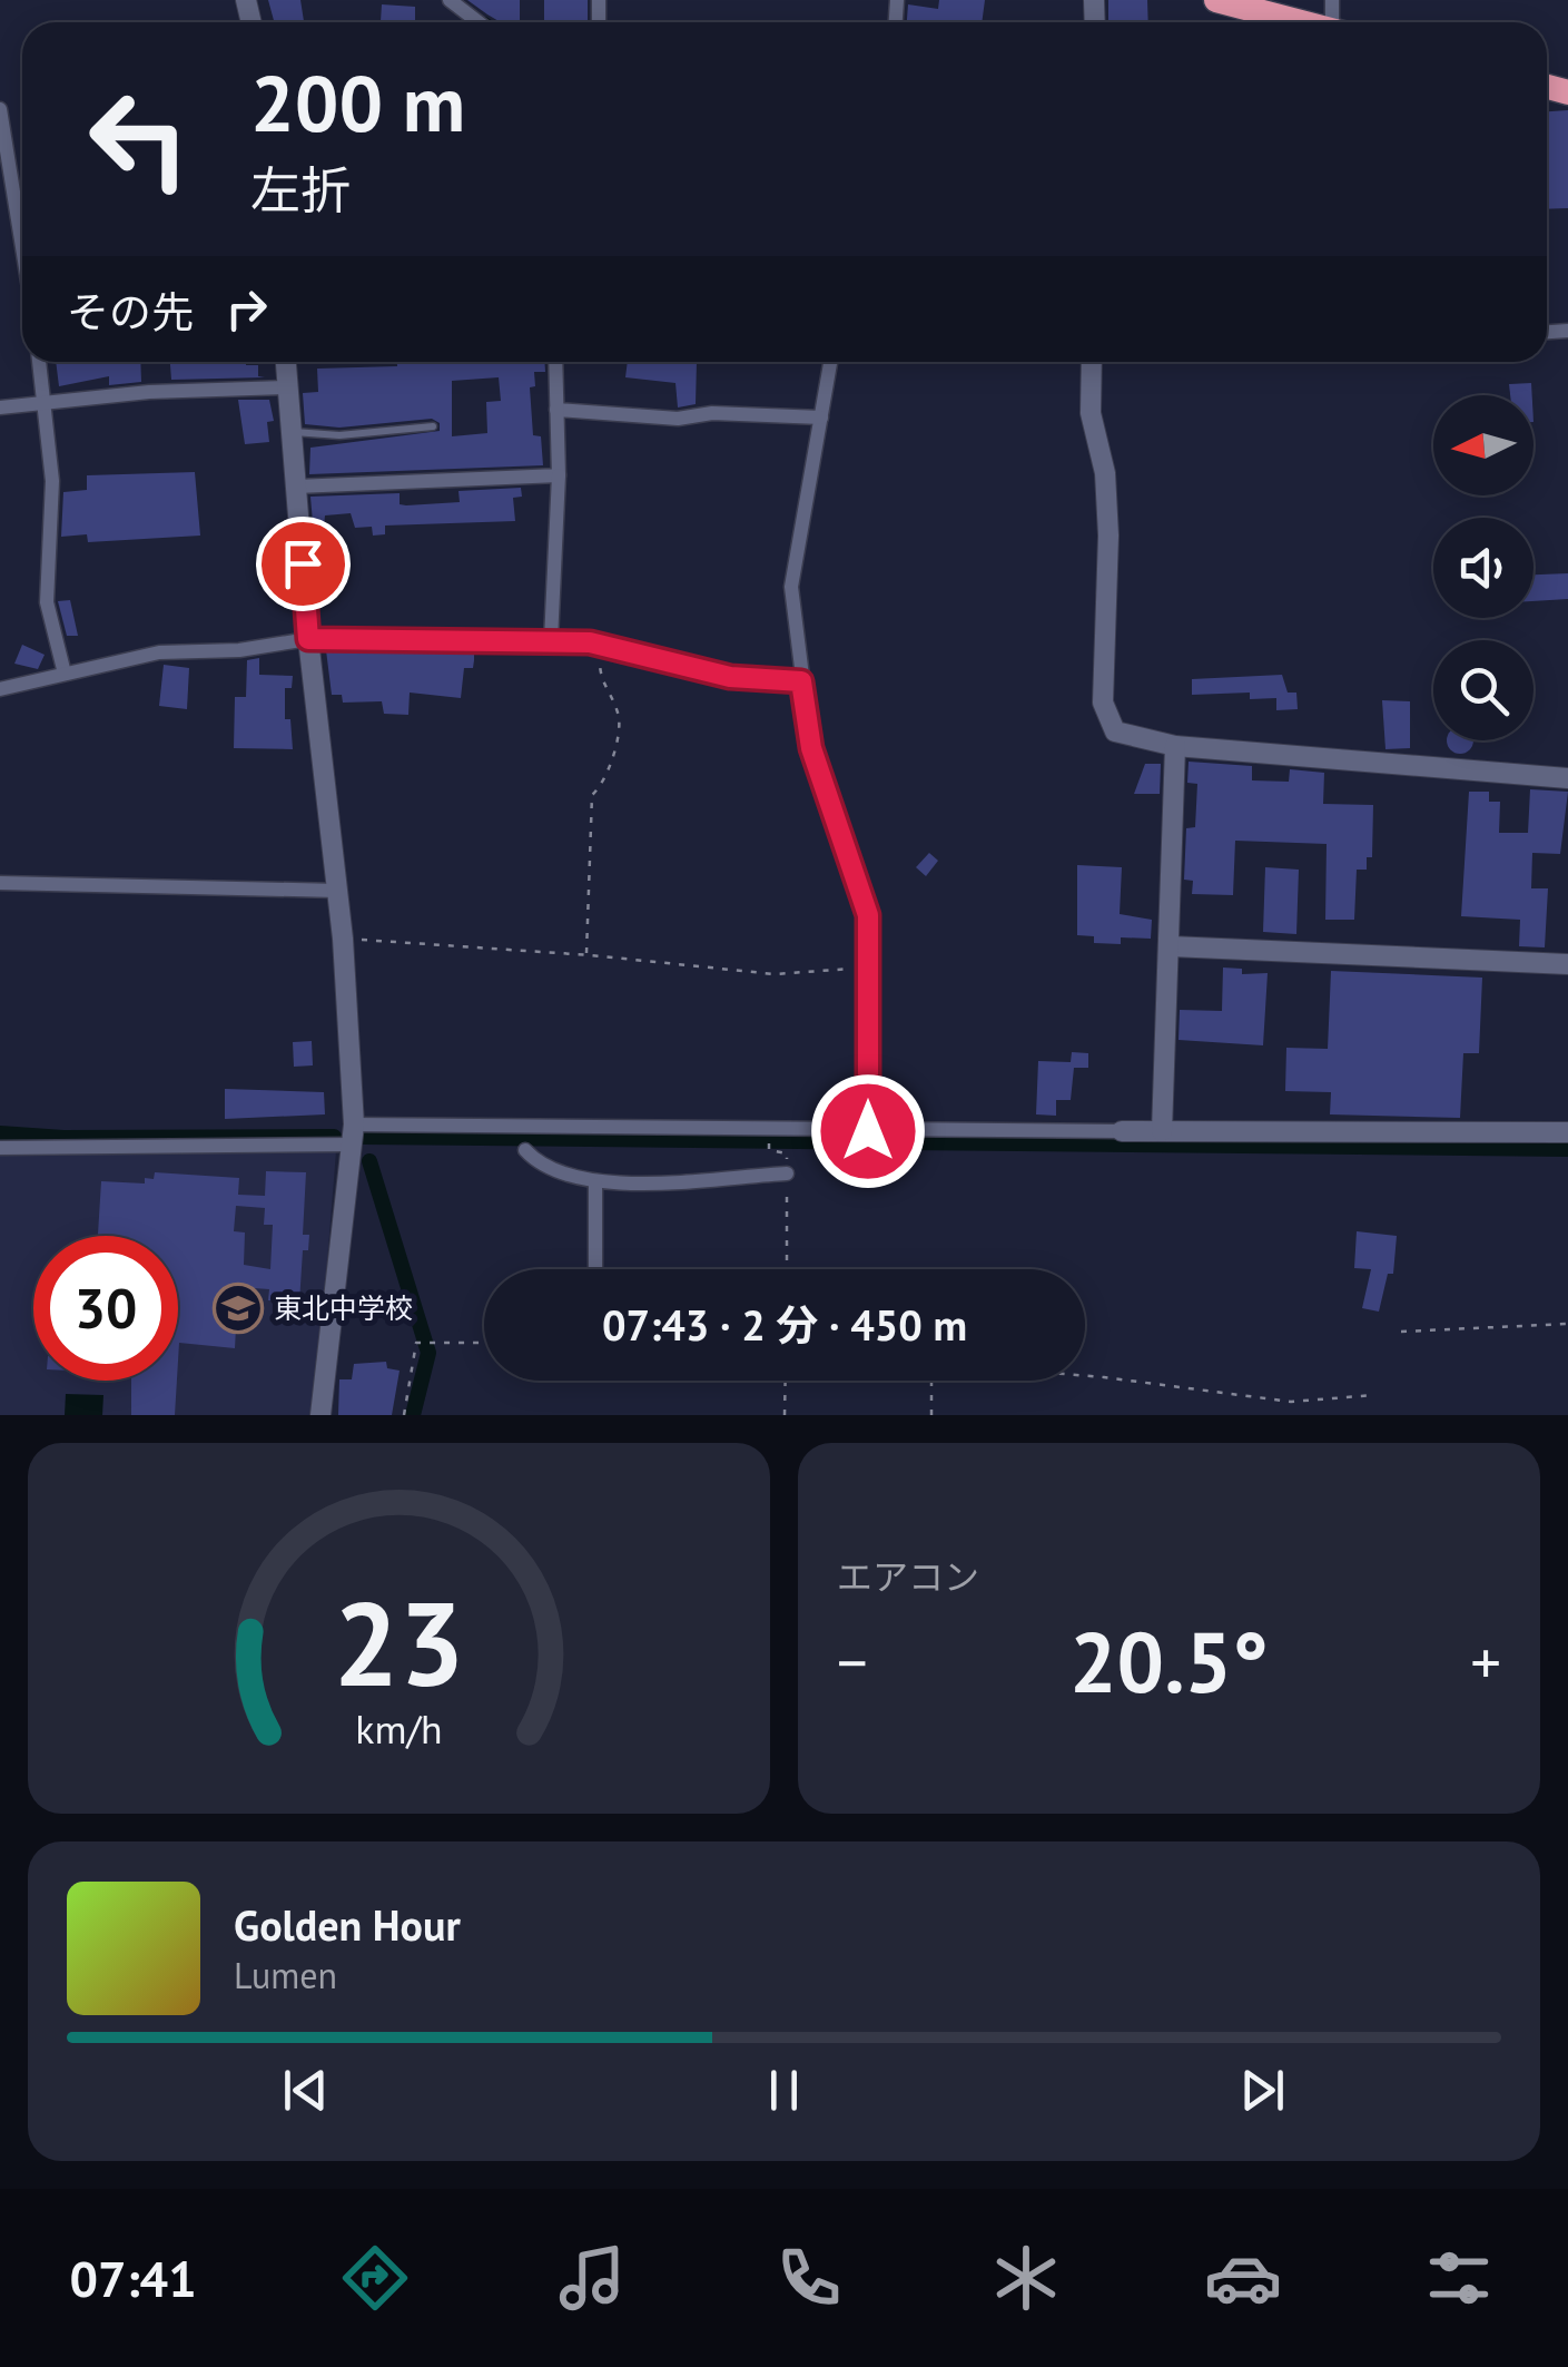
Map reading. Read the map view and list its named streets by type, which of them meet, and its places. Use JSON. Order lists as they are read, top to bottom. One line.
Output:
{"places":{"school or university":["東北中学校"]},"north":"left","page":{"turn":["200 m","左折"],"then":"その先","limit":"30","trip":"07:43 · 2 分 · 450 m","tile":"エアコン","heat":["−","20.5°","+"],"song":["Golden Hour","Lumen"],"tabs":"07:41","gauge":["23","km/h"]}}
